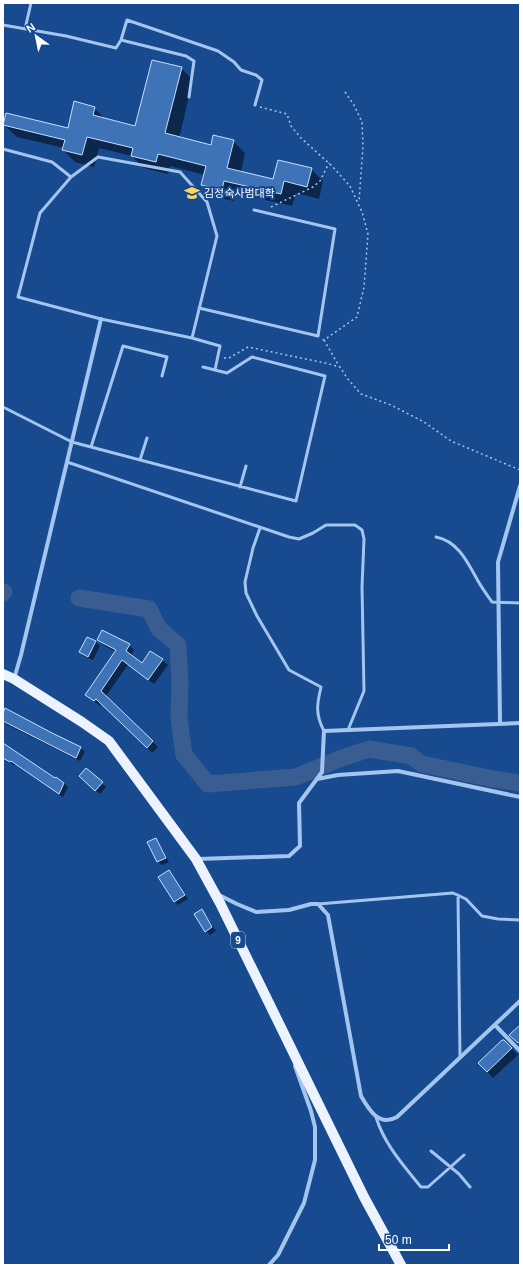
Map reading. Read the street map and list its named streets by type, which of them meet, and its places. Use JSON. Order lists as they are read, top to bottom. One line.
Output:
{"streets":{"main road":["9"]},"places":{"school or university":["김정숙사범대학"]},"scale_bar":"50 m","north":"top left"}
